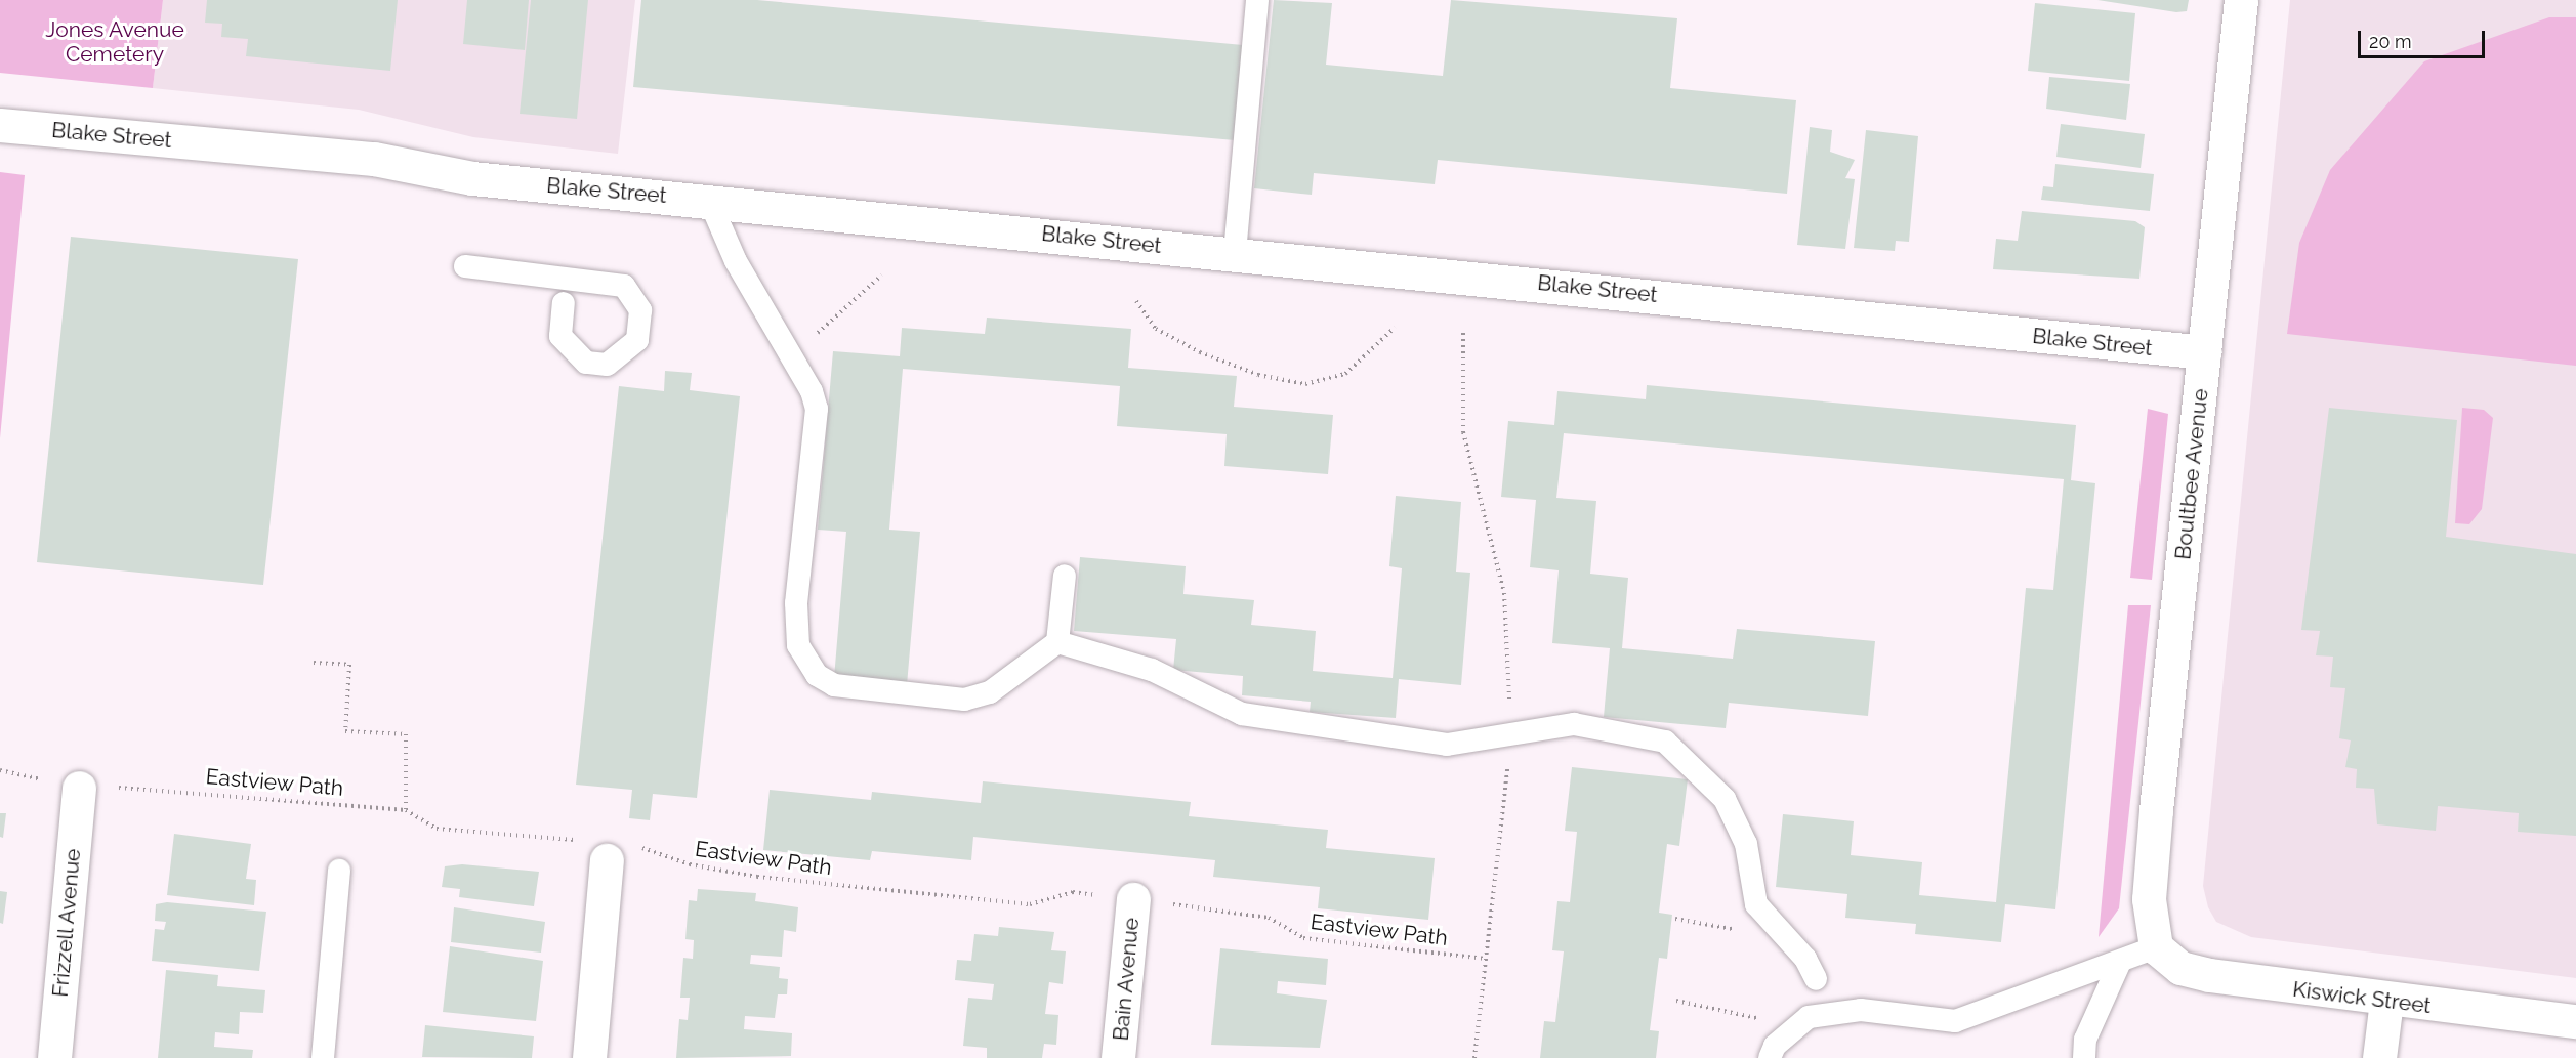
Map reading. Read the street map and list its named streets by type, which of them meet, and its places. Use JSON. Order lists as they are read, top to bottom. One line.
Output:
{"streets":{"street":["Blake Street","Boultbee Avenue","Frizzell Avenue","Bain Avenue","Kiswick Street"],"path":["Eastview Path"]},"crossings":[["Blake Street","Boultbee Avenue"],["Boultbee Avenue","Kiswick Street"],["Eastview Path","Frizzell Avenue"],["Eastview Path","Bain Avenue"]],"parks":["Jones Avenue Cemetery"],"scale_bar":"20 m"}
